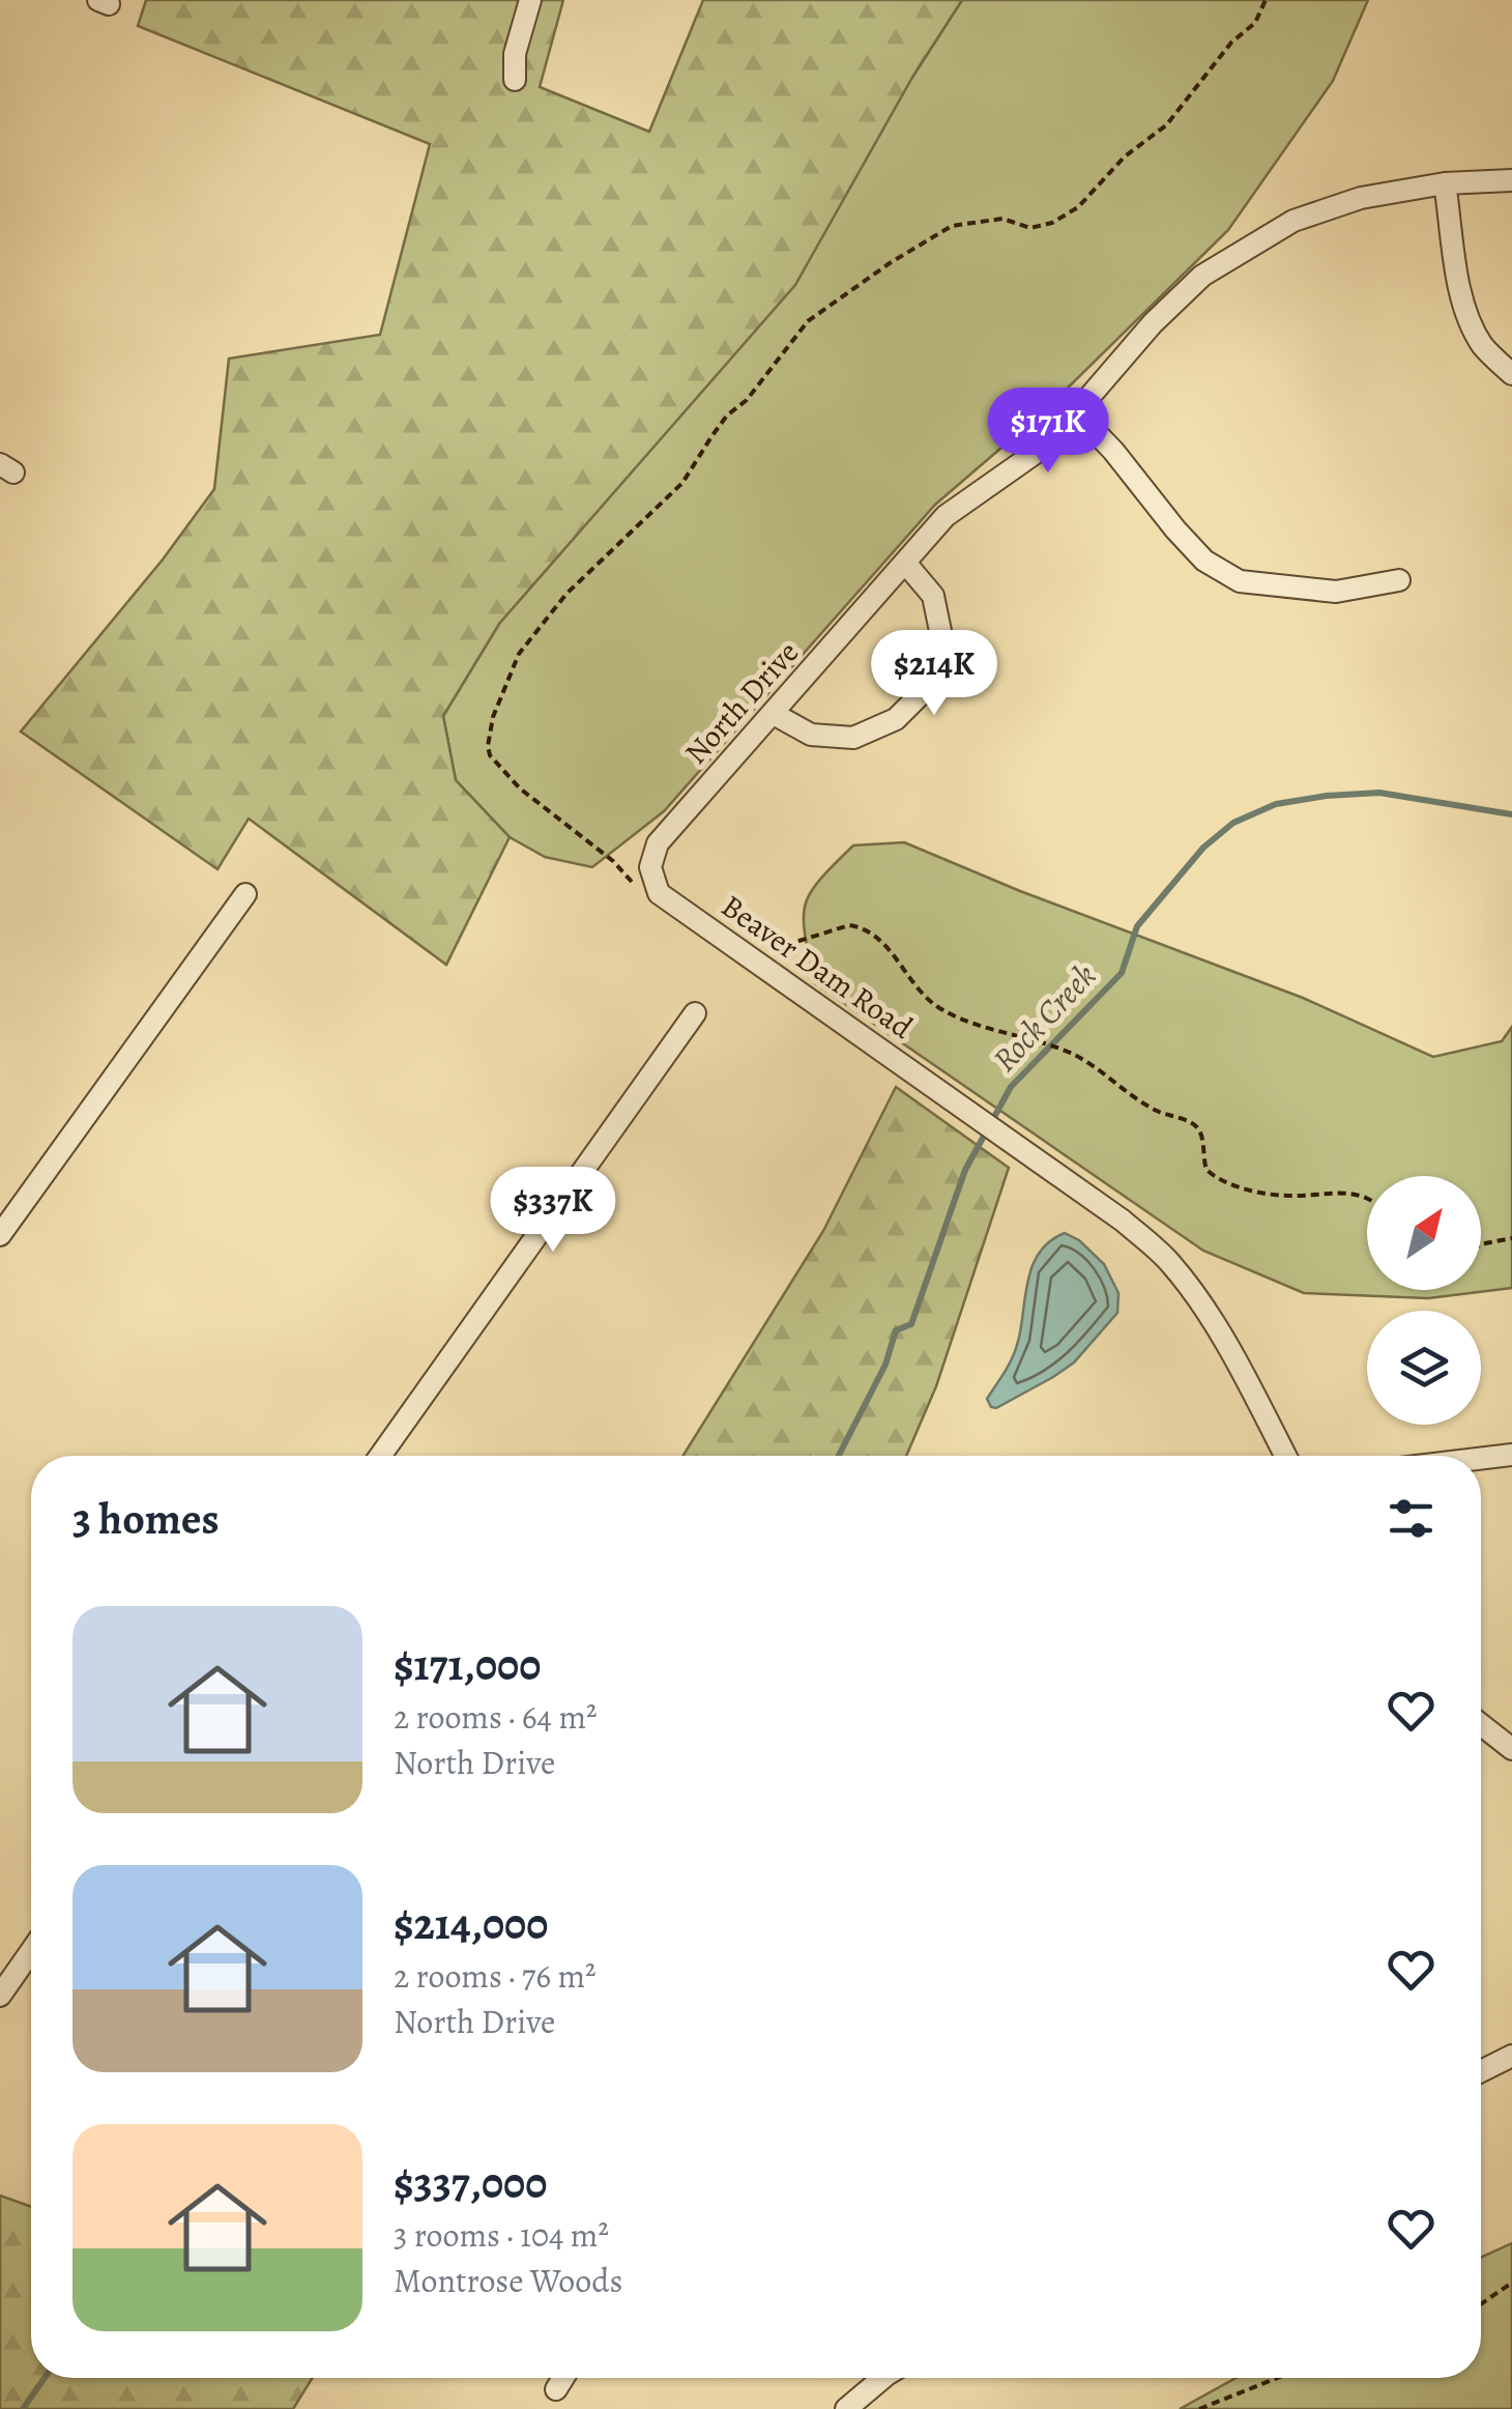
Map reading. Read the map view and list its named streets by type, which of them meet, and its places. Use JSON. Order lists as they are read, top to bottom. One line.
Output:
{"streets":{"street":["North Drive","Beaver Dam Road"]},"crossings":[["North Drive","Beaver Dam Road"]],"water":["Rock Creek"],"north":"top right","page":{"price":["$171K","$214K","$337K"],"heading":"3 homes","list":[{"name":"$171,000","note":"2 rooms · 64 m² · North Drive"},{"name":"$214,000","note":"2 rooms · 76 m² · North Drive"},{"name":"$337,000","note":"3 rooms · 104 m² · Montrose Woods"}]}}
